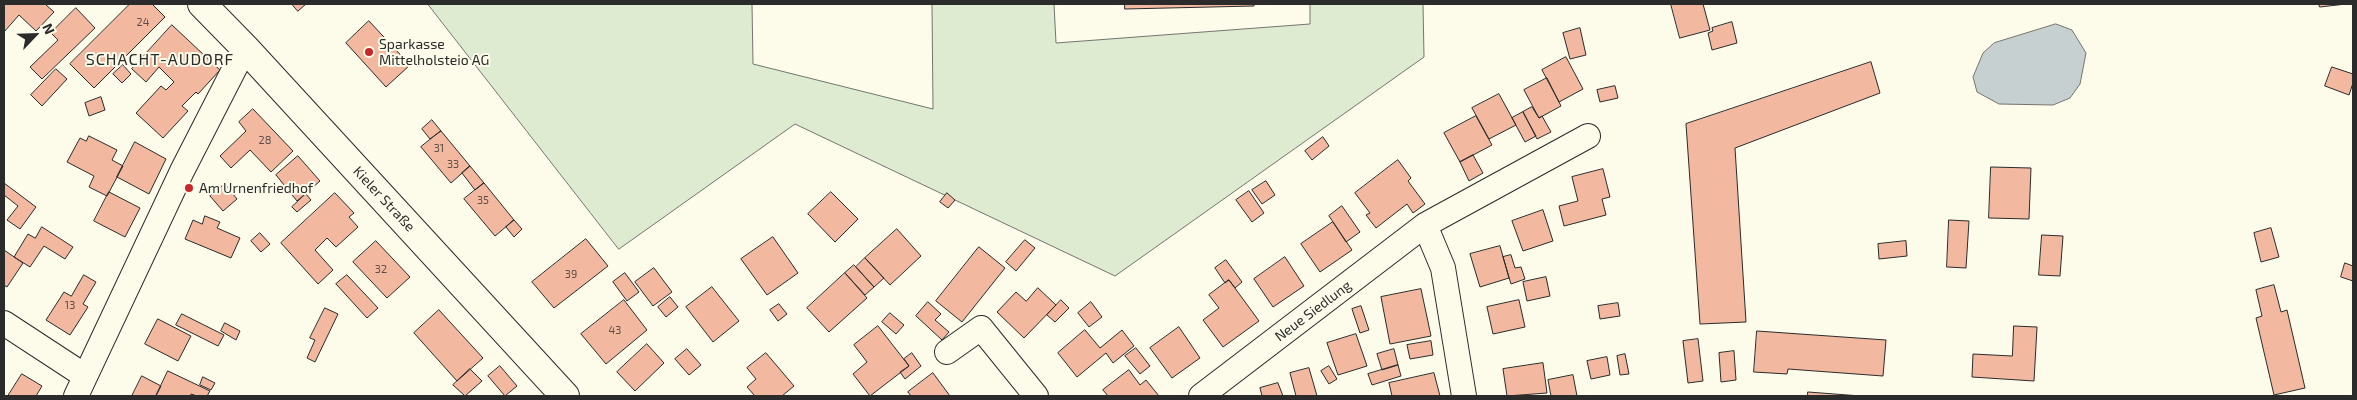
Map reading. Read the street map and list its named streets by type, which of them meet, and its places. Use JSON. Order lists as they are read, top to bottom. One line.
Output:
{"streets":{"main road":["Kieler Straße"],"street":["Neue Siedlung"]},"districts":["SCHACHT-AUDORF"],"places":["Sparkasse Mittelholsteio AG","Am Urnenfriedhof"],"house_numbers":["24","28","31","33","35","32","39","13","43"],"north":"top right"}
